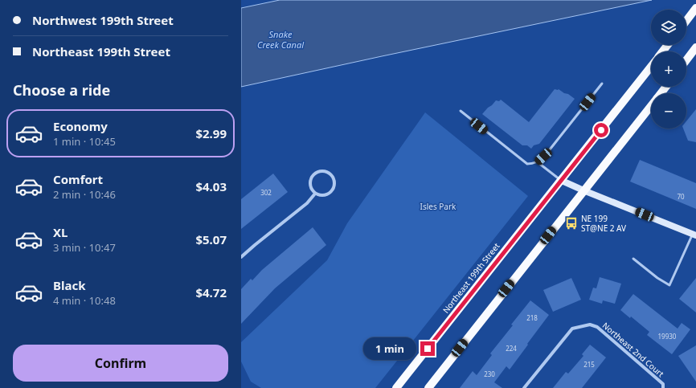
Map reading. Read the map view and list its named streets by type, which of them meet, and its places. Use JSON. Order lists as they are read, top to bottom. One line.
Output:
{"streets":{"main road":["Northeast 199th Street"],"street":["Northeast 2nd Court"]},"water":["Snake Creek Canal"],"parks":["Isles Park"],"places":{"bus stop":["NE 199 ST@NE 2 AV"]},"house_numbers":["302","70","218","19930","224","215","230"],"page":{"banner":["Northwest 199th Street","Northeast 199th Street"],"map_buttons":["+","−"],"heading":"Choose a ride","list":[{"name":"Economy","note":"1 min · 10:45","value":"$2.99"},{"name":"Comfort","note":"2 min · 10:46","value":"$4.03"},{"name":"XL","note":"3 min · 10:47","value":"$5.07"},{"name":"Black","note":"4 min · 10:48","value":"$4.72"}],"bubble":"1 min","buttons":"Confirm"}}
